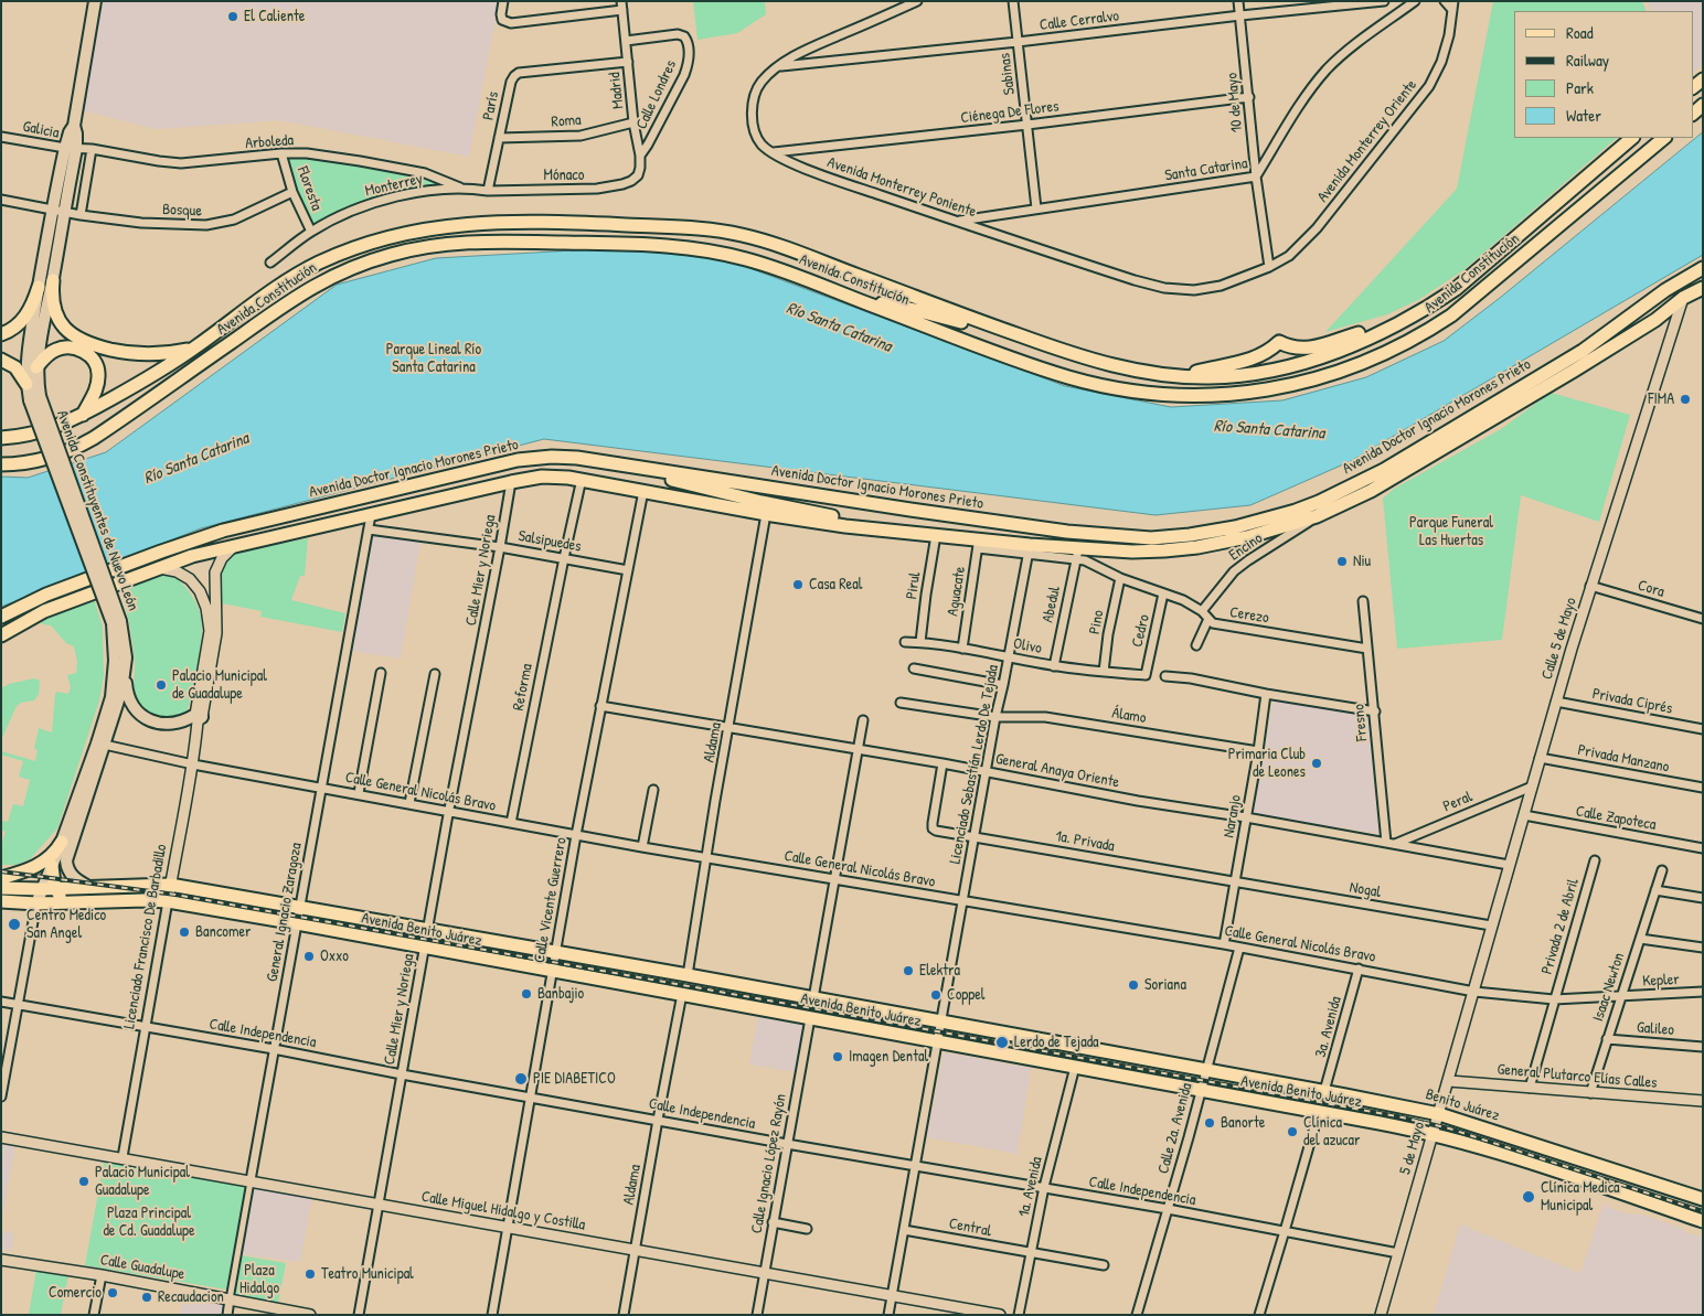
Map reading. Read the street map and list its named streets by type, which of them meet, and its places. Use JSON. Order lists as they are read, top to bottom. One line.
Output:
{"streets":{"main road":["Avenida Constitución","Avenida Doctor Ignacio Morones Prieto","Avenida Constituyentes de Nuevo León","Avenida Benito Juárez","Benito Juárez"],"street":["Calle Cerralvo","Sabinas","Madrid","Calle Londres","10 de Mayo","París","Ciénega De Flores","Roma","Galicia","Avenida Monterrey Oriente","Arboleda","Santa Catarina","Mónaco","Monterrey","Avenida Monterrey Poniente","Floresta","Bosque","Salsipuedes","Encino","Calle Mier y Noriega","Pirul","Cora","Aguacate","Abedul","Cerezo","Pino","Cedro","Calle 5 de Mayo","Olivo","Reforma","Privada Ciprés","Álamo","Fresno","Aldama","Privada Manzano","Licenciado Sebastián Lerdo De Tejada","General Anaya Oriente","Calle General Nicolás Bravo","Peral","Naranjo","Calle Zapoteca","1a. Privada","Nogal","Calle Vicente Guerrero","General Ignacio Zaragoza","Privada 2 de Abril","Licenciado Francisco De Barbadillo","Kepler","Isaac Newton","3a. Avenida","Galileo","Calle Independencia","General Plutarco Elías Calles","Calle 2a. Avenida","5 de Mayo","Calle Ignacio López Rayón","1a. Avenida","Calle Miguel Hidalgo y Costilla","Central","Calle Guadalupe"]},"crossings":[["Calle Cerralvo","Sabinas"],["Calle Cerralvo","10 de Mayo"],["Calle Cerralvo","Avenida Monterrey Poniente"],["Sabinas","Ciénega De Flores"],["Sabinas","Santa Catarina"],["Madrid","Calle Londres"],["Madrid","París"],["Madrid","Roma"],["Madrid","Mónaco"],["10 de Mayo","Ciénega De Flores"],["10 de Mayo","Avenida Monterrey Oriente"],["10 de Mayo","Santa Catarina"],["10 de Mayo","Avenida Monterrey Poniente"],["París","Roma"],["París","Mónaco"],["París","Monterrey"],["Ciénega De Flores","Avenida Monterrey Poniente"],["Galicia","Arboleda"],["Galicia","Avenida Constituyentes de Nuevo León"],["Avenida Monterrey Oriente","Avenida Monterrey Poniente"],["Arboleda","Monterrey"],["Arboleda","Floresta"],["Arboleda","Avenida Constituyentes de Nuevo León"],["Santa Catarina","Avenida Monterrey Poniente"],["Mónaco","Monterrey"],["Monterrey","Floresta"],["Floresta","Bosque"],["Bosque","Avenida Constituyentes de Nuevo León"],["Avenida Doctor Ignacio Morones Prieto","Encino"],["Avenida Doctor Ignacio Morones Prieto","Calle Mier y Noriega"],["Avenida Doctor Ignacio Morones Prieto","Pirul"],["Avenida Doctor Ignacio Morones Prieto","Aguacate"],["Avenida Doctor Ignacio Morones Prieto","Abedul"],["Avenida Doctor Ignacio Morones Prieto","Cerezo"],["Avenida Doctor Ignacio Morones Prieto","Calle 5 de Mayo"],["Avenida Doctor Ignacio Morones Prieto","Reforma"],["Avenida Doctor Ignacio Morones Prieto","Aldama"],["Avenida Doctor Ignacio Morones Prieto","Licenciado Sebastián Lerdo De Tejada"],["Avenida Doctor Ignacio Morones Prieto","Calle Vicente Guerrero"],["Avenida Doctor Ignacio Morones Prieto","General Ignacio Zaragoza"],["Avenida Doctor Ignacio Morones Prieto","Licenciado Francisco De Barbadillo"],["Avenida Constituyentes de Nuevo León","Calle General Nicolás Bravo"],["Avenida Constituyentes de Nuevo León","Avenida Benito Juárez"],["Salsipuedes","Calle Mier y Noriega"],["Salsipuedes","Reforma"],["Salsipuedes","Calle Vicente Guerrero"],["Salsipuedes","General Ignacio Zaragoza"],["Encino","Cerezo"],["Calle Mier y Noriega","Calle General Nicolás Bravo"],["Calle Mier y Noriega","Avenida Benito Juárez"],["Calle Mier y Noriega","Calle Independencia"],["Calle Mier y Noriega","Calle Miguel Hidalgo y Costilla"],["Pirul","Olivo"],["Cora","Calle 5 de Mayo"],["Aguacate","Olivo"],["Abedul","Cerezo"],["Abedul","Olivo"],["Cerezo","Pino"],["Cerezo","Cedro"],["Cerezo","Fresno"],["Pino","Olivo"],["Cedro","Olivo"],["Calle 5 de Mayo","Privada Ciprés"],["Calle 5 de Mayo","Privada Manzano"],["Calle 5 de Mayo","General Anaya Oriente"],["Calle 5 de Mayo","Calle General Nicolás Bravo"],["Calle 5 de Mayo","Peral"],["Calle 5 de Mayo","Calle Zapoteca"],["Calle 5 de Mayo","Nogal"],["Calle 5 de Mayo","5 de Mayo"],["Olivo","Licenciado Sebastián Lerdo De Tejada"],["Reforma","Calle General Nicolás Bravo"],["Álamo","Licenciado Sebastián Lerdo De Tejada"],["Álamo","Naranjo"],["Fresno","General Anaya Oriente"],["Fresno","Peral"],["Aldama","General Anaya Oriente"],["Aldama","Calle General Nicolás Bravo"],["Aldama","Avenida Benito Juárez"],["Aldama","Calle Independencia"],["Aldama","Calle Miguel Hidalgo y Costilla"],["Licenciado Sebastián Lerdo De Tejada","General Anaya Oriente"],["Licenciado Sebastián Lerdo De Tejada","Calle General Nicolás Bravo"],["Licenciado Sebastián Lerdo De Tejada","1a. Privada"],["Licenciado Sebastián Lerdo De Tejada","Avenida Benito Juárez"],["Licenciado Sebastián Lerdo De Tejada","Calle Independencia"],["Licenciado Sebastián Lerdo De Tejada","Calle Miguel Hidalgo y Costilla"],["Licenciado Sebastián Lerdo De Tejada","Central"],["General Anaya Oriente","Peral"],["General Anaya Oriente","Naranjo"],["General Anaya Oriente","1a. Privada"],["General Anaya Oriente","Calle Vicente Guerrero"],["Calle General Nicolás Bravo","Naranjo"],["Calle General Nicolás Bravo","Calle Vicente Guerrero"],["Calle General Nicolás Bravo","General Ignacio Zaragoza"],["Calle General Nicolás Bravo","Privada 2 de Abril"],["Calle General Nicolás Bravo","Licenciado Francisco De Barbadillo"],["Calle General Nicolás Bravo","Kepler"],["Calle General Nicolás Bravo","Isaac Newton"],["Calle General Nicolás Bravo","3a. Avenida"],["Calle General Nicolás Bravo","Calle 2a. Avenida"],["Calle General Nicolás Bravo","5 de Mayo"],["Naranjo","1a. Privada"],["Naranjo","Nogal"],["1a. Privada","Nogal"],["Calle Vicente Guerrero","Avenida Benito Juárez"],["Calle Vicente Guerrero","Calle Independencia"],["Calle Vicente Guerrero","Calle Miguel Hidalgo y Costilla"],["General Ignacio Zaragoza","Avenida Benito Juárez"],["General Ignacio Zaragoza","Calle Independencia"],["General Ignacio Zaragoza","Calle Miguel Hidalgo y Costilla"],["General Ignacio Zaragoza","Calle Guadalupe"],["Privada 2 de Abril","General Plutarco Elías Calles"],["Avenida Benito Juárez","Licenciado Francisco De Barbadillo"],["Avenida Benito Juárez","Benito Juárez"],["Avenida Benito Juárez","Calle 2a. Avenida"],["Avenida Benito Juárez","5 de Mayo"],["Avenida Benito Juárez","Calle Ignacio López Rayón"],["Avenida Benito Juárez","1a. Avenida"],["Licenciado Francisco De Barbadillo","Calle Independencia"],["Licenciado Francisco De Barbadillo","Calle Miguel Hidalgo y Costilla"],["Kepler","Isaac Newton"],["Isaac Newton","Galileo"],["Isaac Newton","General Plutarco Elías Calles"],["3a. Avenida","Benito Juárez"],["Calle Independencia","Calle 2a. Avenida"],["Calle Independencia","5 de Mayo"],["Calle Independencia","Calle Ignacio López Rayón"],["Calle Independencia","1a. Avenida"],["General Plutarco Elías Calles","5 de Mayo"],["Benito Juárez","Calle 2a. Avenida"],["Benito Juárez","5 de Mayo"],["Calle Ignacio López Rayón","Calle Miguel Hidalgo y Costilla"],["1a. Avenida","Central"]],"water":["Río Santa Catarina"],"parks":["Parque Lineal Río Santa Catarina","Parque Funeral Las Huertas","Plaza Principal de Cd. Guadalupe","Plaza Hidalgo"],"places":["El Caliente","FIMA","Niu","Casa Real","Palacio Municipal de Guadalupe","Primaria Club de Leones","Centro Medico San Angel","Bancomer","Oxxo","Elektra","Soriana","Banbajio","Coppel","Lerdo de Tejada","Imagen Dental","PIE DIABETICO","Banorte","Clínica del azucar","Palacio Municipal Guadalupe","Clínica Medica Municipal","Teatro Municipal","Comercio","Recaudacion"],"legend":["Road","Railway","Park","Water"]}
